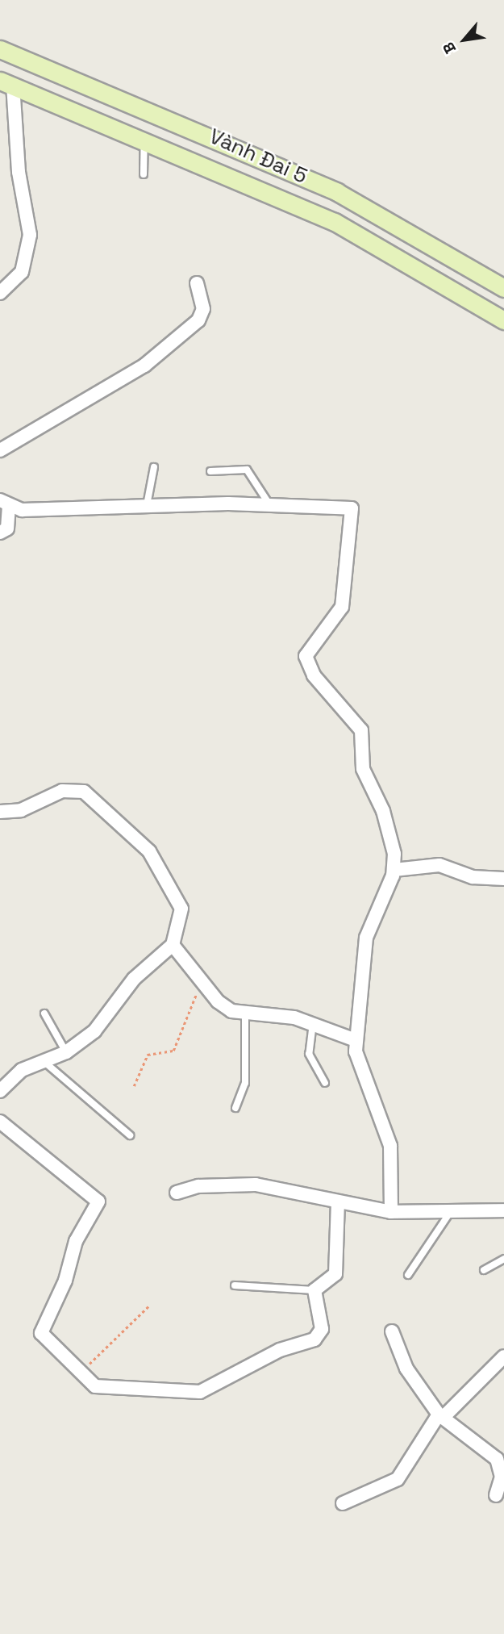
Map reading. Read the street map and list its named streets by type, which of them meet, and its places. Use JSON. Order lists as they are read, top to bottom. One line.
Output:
{"streets":{"main road":["Vành Đai 5"]},"north":"bottom left"}
